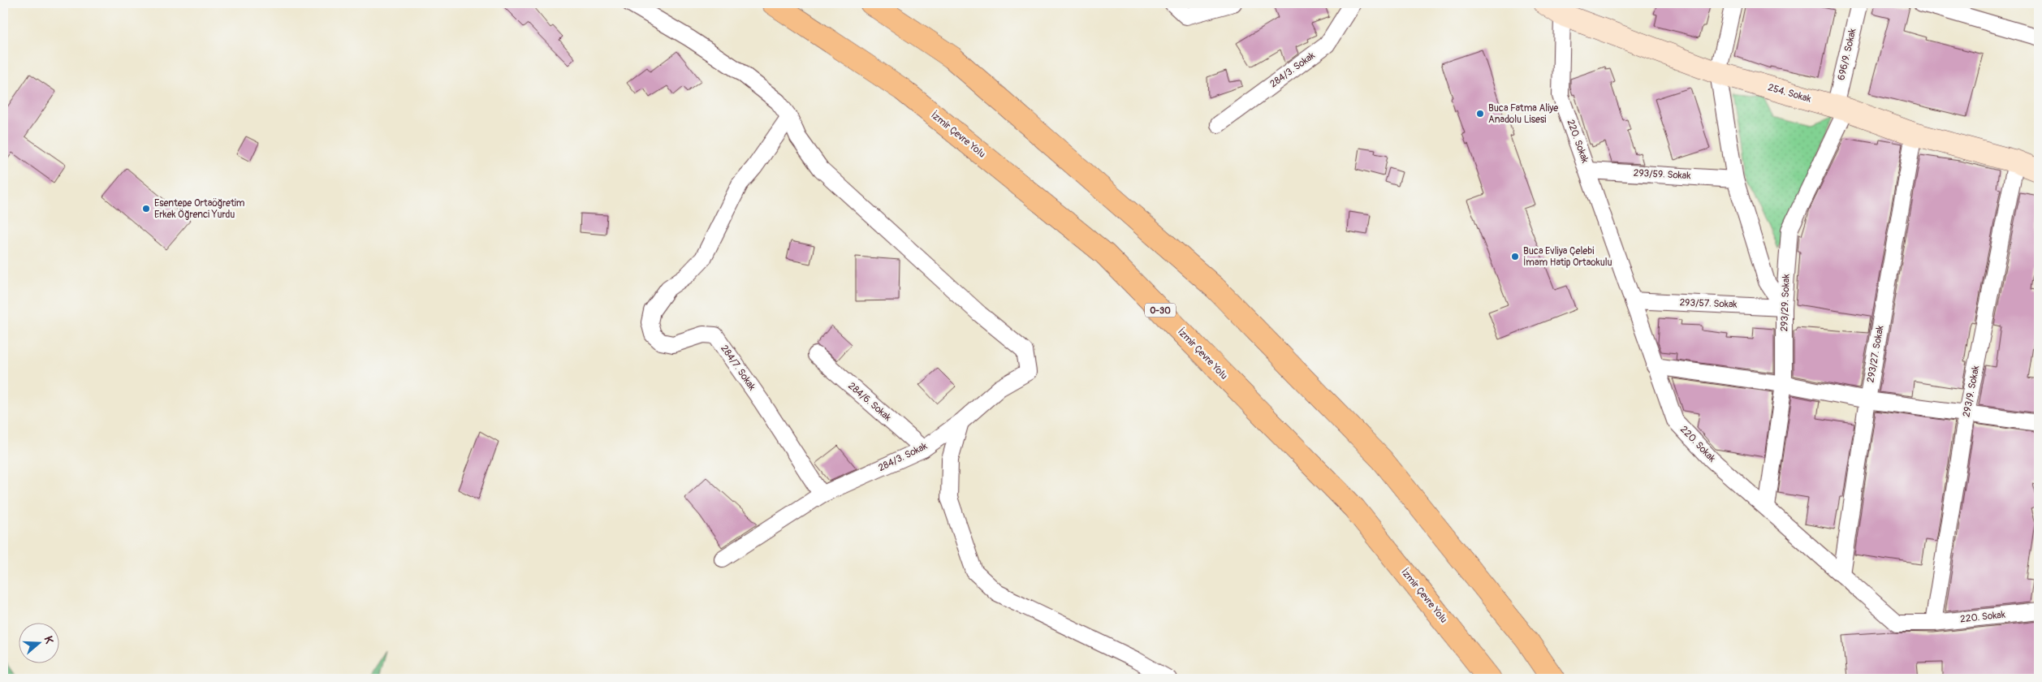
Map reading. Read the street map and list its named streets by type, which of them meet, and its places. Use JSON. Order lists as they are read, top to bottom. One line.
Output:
{"streets":{"highway":["İzmir Çevre Yolu","O-30"],"street":["696/9. Sokak","284/3. Sokak","254. Sokak","220. Sokak","293/59. Sokak","293/29. Sokak","293/57. Sokak","293/27. Sokak","284/7. Sokak","293/9. Sokak","284/6. Sokak"]},"crossings":[["696/9. Sokak","254. Sokak"],["696/9. Sokak","293/29. Sokak"],["284/3. Sokak","284/7. Sokak"],["284/3. Sokak","284/6. Sokak"],["254. Sokak","220. Sokak"],["254. Sokak","293/29. Sokak"],["254. Sokak","293/27. Sokak"],["254. Sokak","293/9. Sokak"],["220. Sokak","293/59. Sokak"],["220. Sokak","293/29. Sokak"],["220. Sokak","293/57. Sokak"],["220. Sokak","293/27. Sokak"],["220. Sokak","293/9. Sokak"],["293/29. Sokak","293/57. Sokak"]],"places":["Buca Fatma Aliye Anadolu Lisesi","Esentepe Ortaöğretim Erkek Öğrenci Yurdu","Buca Evliya Çelebi İmam Hatip Ortaokulu"],"north":"right"}
